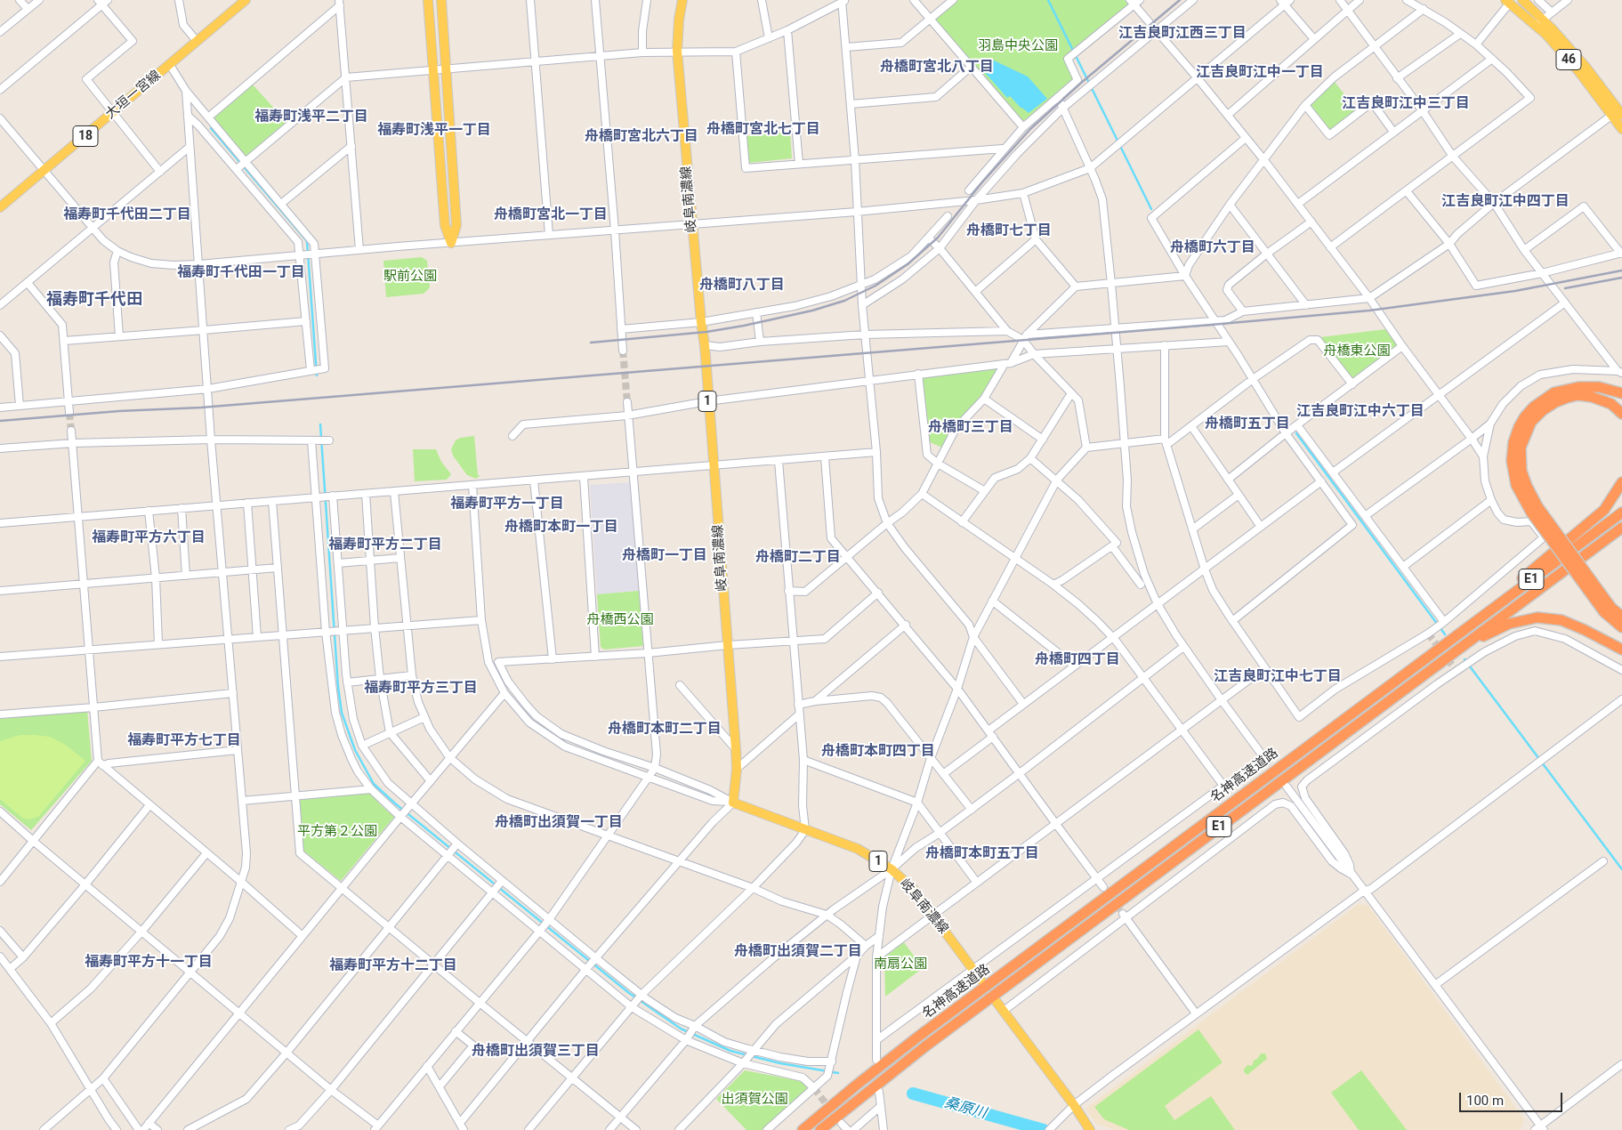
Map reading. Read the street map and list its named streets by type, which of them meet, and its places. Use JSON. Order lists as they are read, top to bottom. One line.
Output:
{"streets":{"highway":["E1","名神高速道路"],"main road":["46","大垣一宮線","18","岐阜南濃線","1"]},"districts":["江吉良町江西三丁目","舟橋町宮北八丁目","江吉良町江中一丁目","江吉良町江中三丁目","福寿町浅平二丁目","舟橋町宮北七丁目","福寿町浅平一丁目","舟橋町宮北六丁目","江吉良町江中四丁目","福寿町千代田二丁目","舟橋町宮北一丁目","舟橋町七丁目","舟橋町六丁目","福寿町千代田一丁目","舟橋町八丁目","福寿町千代田","江吉良町江中六丁目","舟橋町五丁目","舟橋町三丁目","福寿町平方一丁目","舟橋町本町一丁目","福寿町平方六丁目","福寿町平方二丁目","舟橋町一丁目","舟橋町二丁目","舟橋町四丁目","江吉良町江中七丁目","福寿町平方三丁目","舟橋町本町二丁目","福寿町平方七丁目","舟橋町本町四丁目","舟橋町出須賀一丁目","舟橋町本町五丁目","舟橋町出須賀二丁目","福寿町平方十一丁目","福寿町平方十二丁目","舟橋町出須賀三丁目"],"water":["桑原川"],"parks":["羽島中央公園","駅前公園","舟橋東公園","舟橋西公園","平方第２公園","南扇公園","出須賀公園"],"scale_bar":"100 m"}
